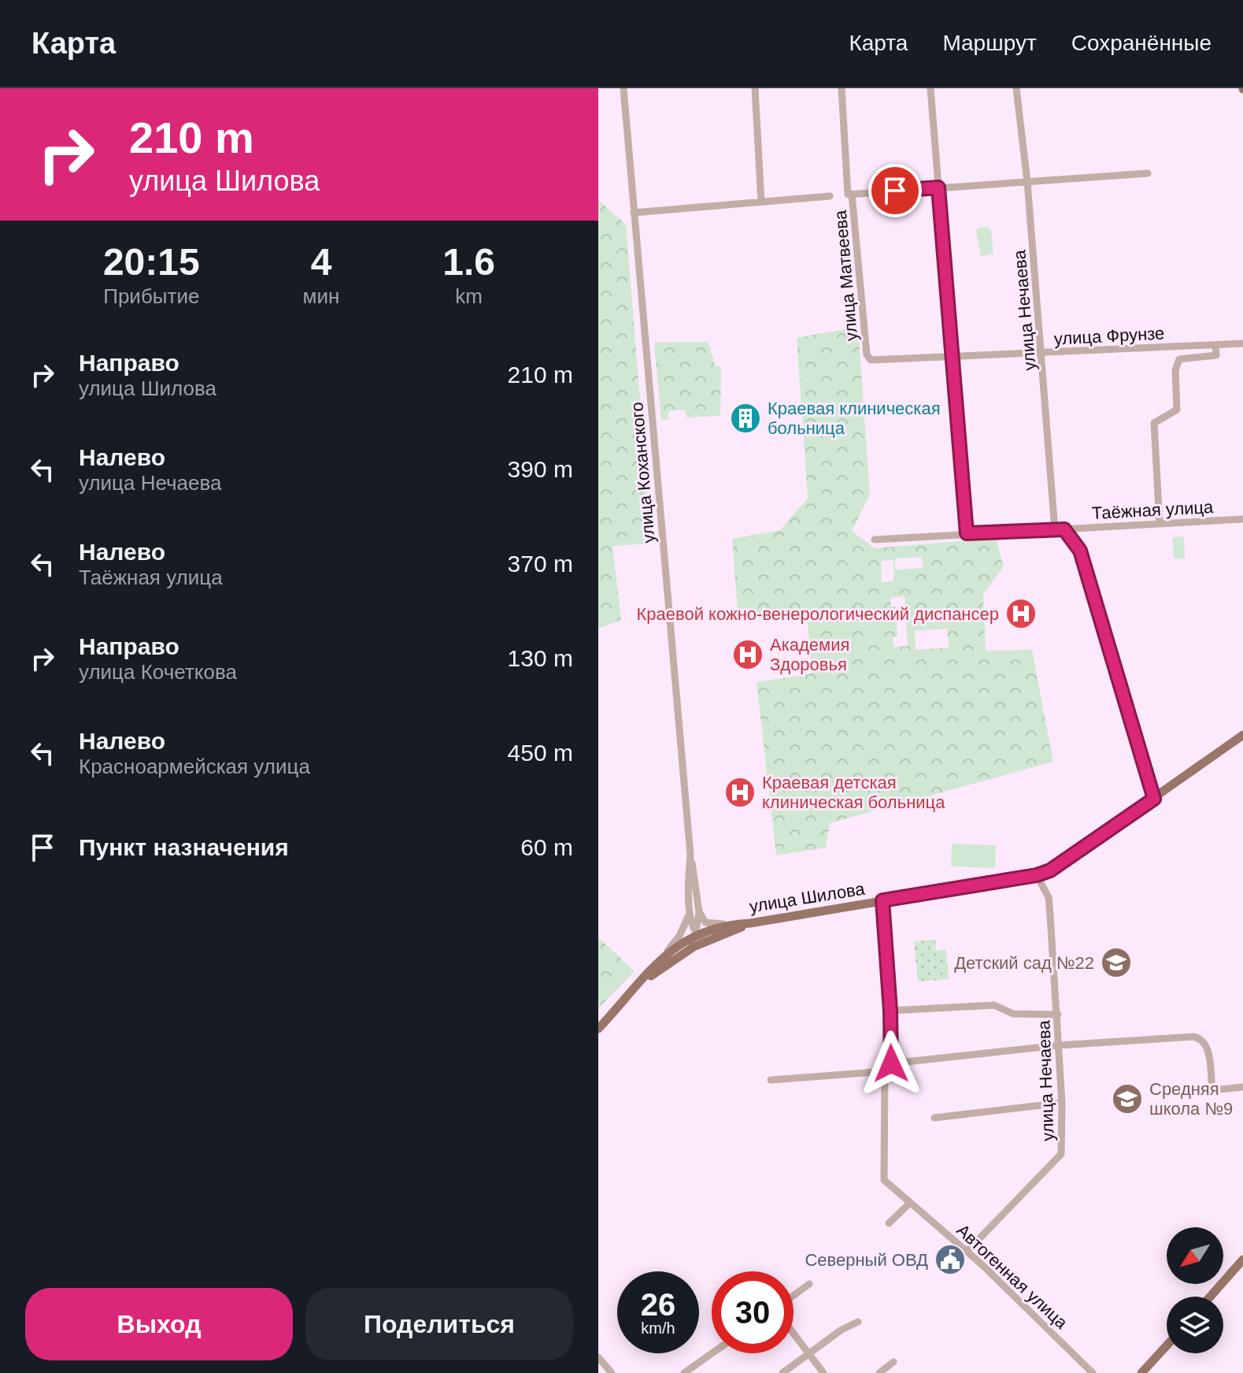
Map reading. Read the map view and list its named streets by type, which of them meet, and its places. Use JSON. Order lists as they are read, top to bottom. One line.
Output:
{"streets":{"main road":["улица Шилова"],"street":["улица Матвеева","улица Нечаева","улица Фрунзе","улица Коханского","Таёжная улица","Автогенная улица"]},"crossings":[["улица Матвеева","улица Фрунзе"],["улица Нечаева","улица Фрунзе"],["улица Нечаева","Таёжная улица"],["улица Нечаева","улица Шилова"],["улица Нечаева","Автогенная улица"]],"places":{"building":["Краевая клиническая больница"],"hospital":["Краевой кожно-венерологический диспансер","Академия Здоровья","Краевая детская клиническая больница"],"school or university":["Детский сад №22","Средняя школа №9"],"public building":["Северный ОВД"]},"north":"bottom left","page":{"header":"Карта","nav":["Карта","Маршрут","Сохранённые"],"turn":["210 m","улица Шилова"],"eta":["20:15","Прибытие","4","мин","1.6","km"],"list":[{"name":"Направо","note":"улица Шилова","value":"210 m"},{"name":"Налево","note":"улица Нечаева","value":"390 m"},{"name":"Налево","note":"Таёжная улица","value":"370 m"},{"name":"Направо","note":"улица Кочеткова","value":"130 m"},{"name":"Налево","note":"Красноармейская улица","value":"450 m"},{"name":"Пункт назначения","value":"60 m"}],"speed":"26 km/h","limit":"30","buttons":["Выход","Поделиться"]}}
